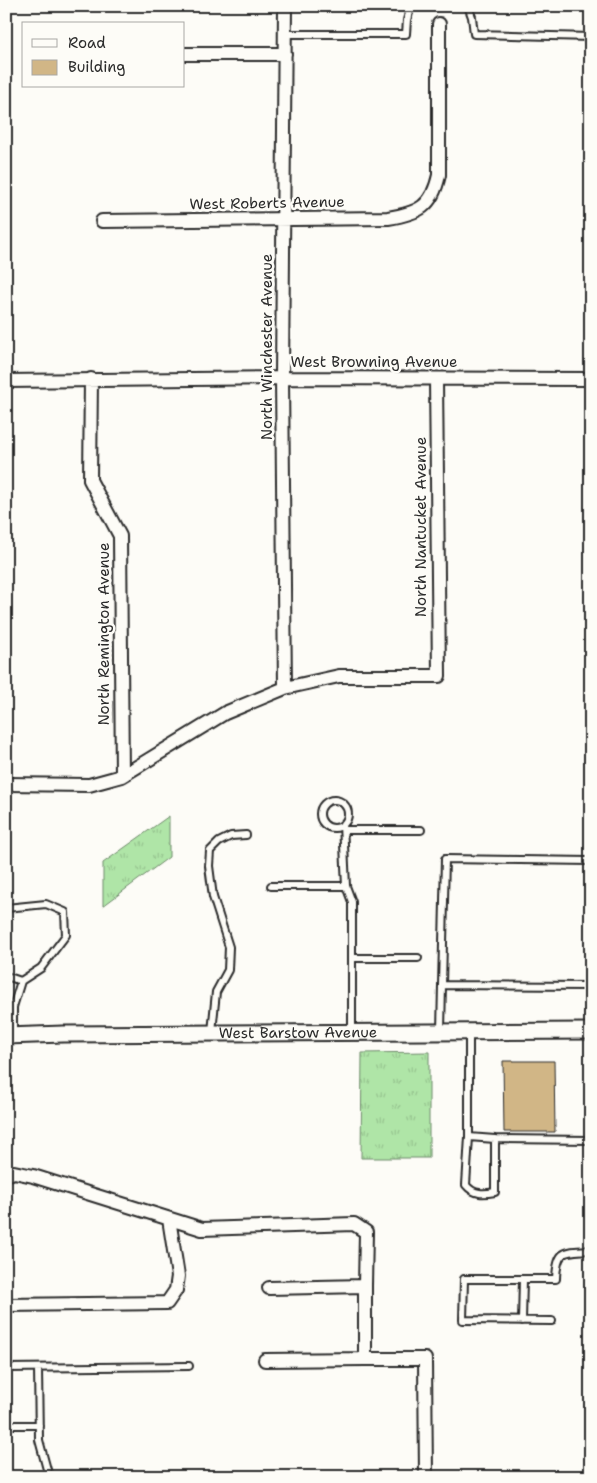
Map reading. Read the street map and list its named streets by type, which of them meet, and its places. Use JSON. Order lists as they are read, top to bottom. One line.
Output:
{"streets":{"street":["West Roberts Avenue","North Winchester Avenue","West Browning Avenue","North Nantucket Avenue","North Remington Avenue","West Barstow Avenue"]},"crossings":[["West Roberts Avenue","North Winchester Avenue"],["North Winchester Avenue","West Browning Avenue"],["North Winchester Avenue","North Nantucket Avenue"],["West Browning Avenue","North Nantucket Avenue"],["West Browning Avenue","North Remington Avenue"]],"legend":["Road","Building"]}
